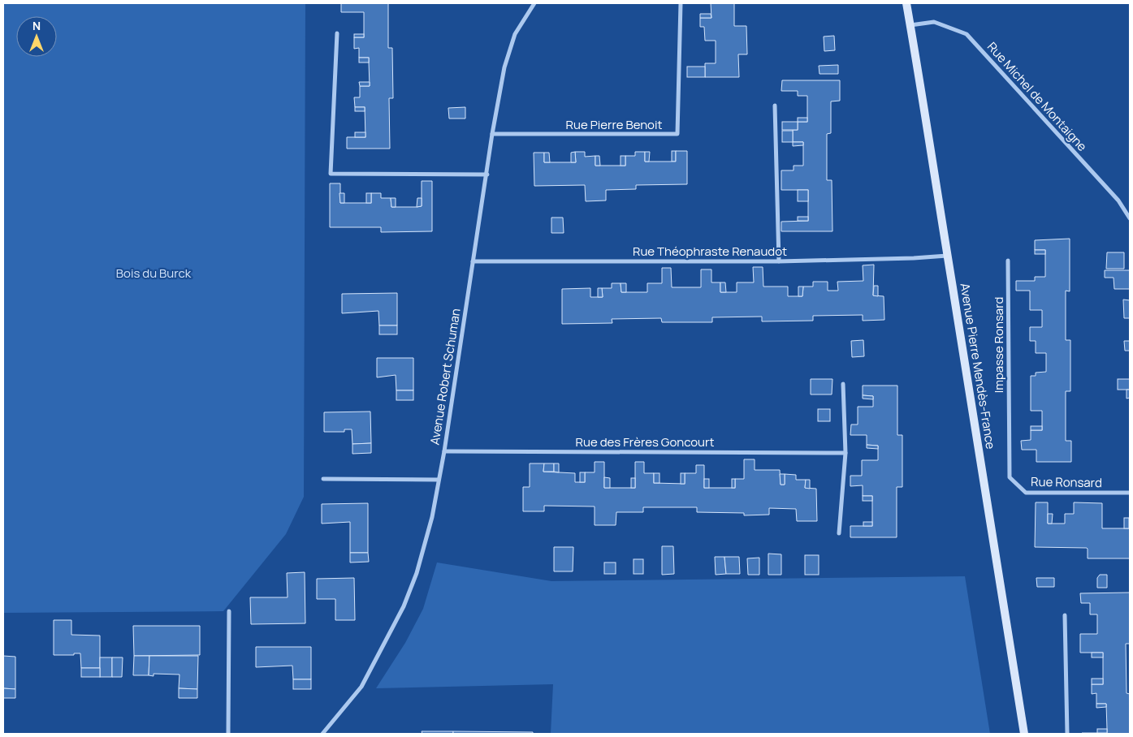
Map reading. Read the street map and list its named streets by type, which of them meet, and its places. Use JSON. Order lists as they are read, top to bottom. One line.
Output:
{"streets":{"main road":["Avenue Pierre Mendès-France"],"street":["Rue Michel de Montaigne","Rue Pierre Benoit","Rue Théophraste Renaudot","Impasse Ronsard","Avenue Robert Schuman","Rue des Frères Goncourt","Rue Ronsard"]},"crossings":[["Rue Michel de Montaigne","Avenue Pierre Mendès-France"],["Rue Pierre Benoit","Avenue Robert Schuman"],["Rue Théophraste Renaudot","Avenue Pierre Mendès-France"],["Rue Théophraste Renaudot","Avenue Robert Schuman"],["Impasse Ronsard","Rue Ronsard"],["Avenue Robert Schuman","Rue des Frères Goncourt"]],"parks":["Bois du Burck"],"north":"top"}
